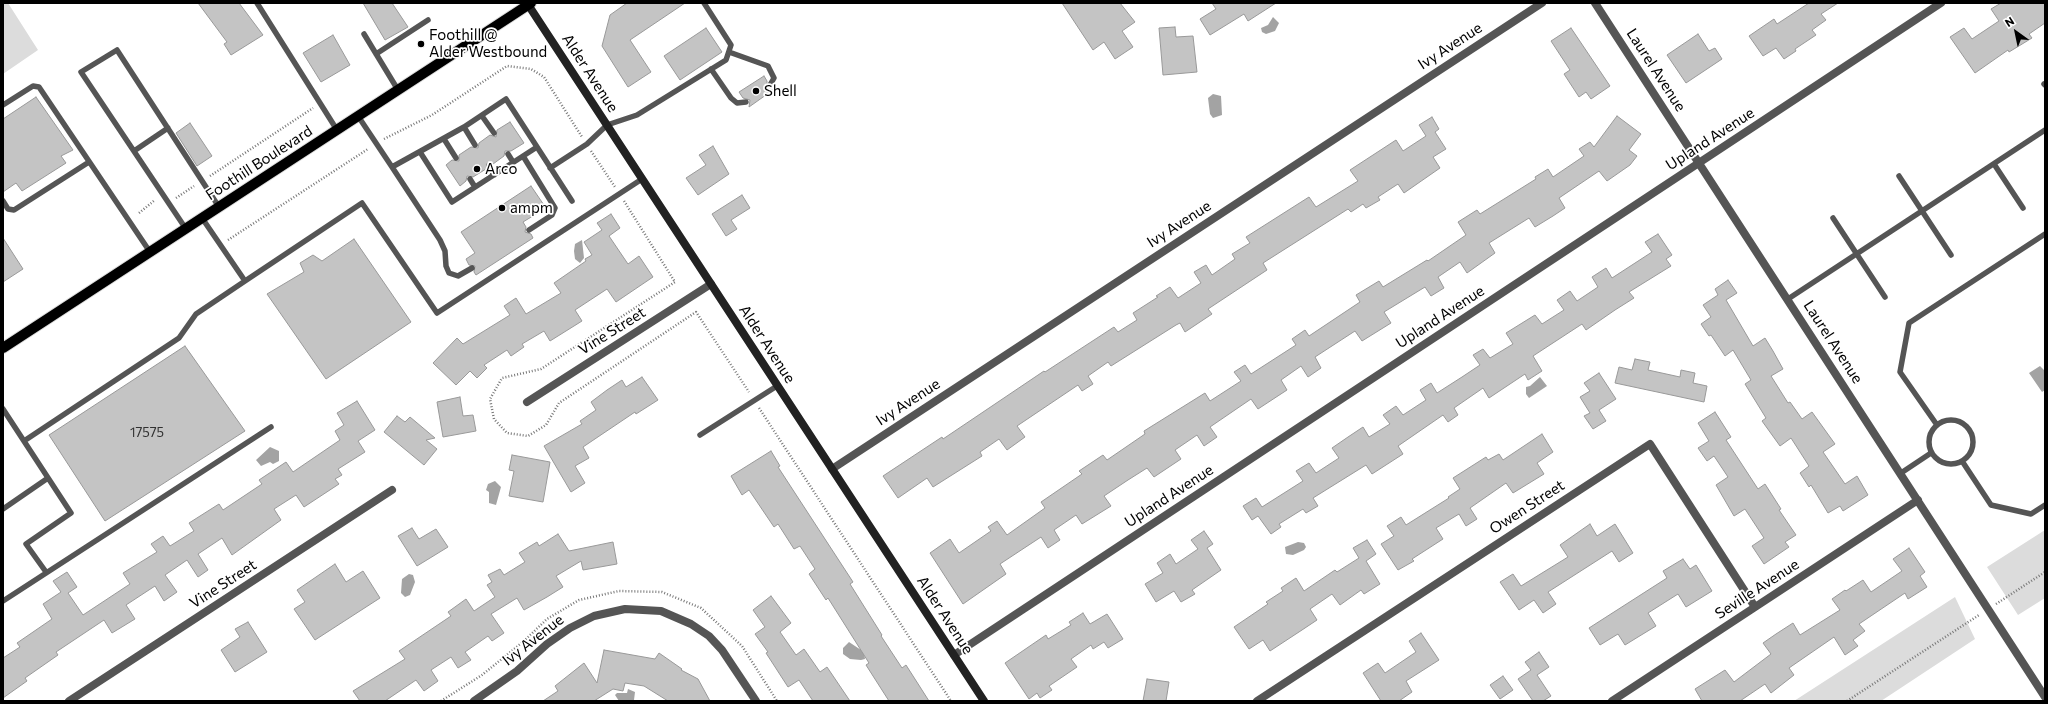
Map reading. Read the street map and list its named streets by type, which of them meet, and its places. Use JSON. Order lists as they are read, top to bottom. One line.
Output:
{"streets":{"main road":["Alder Avenue","Foothill Boulevard"],"street":["Ivy Avenue","Laurel Avenue","Upland Avenue","Vine Street","Owen Street","Seville Avenue"]},"crossings":[["Ivy Avenue","Alder Avenue"],["Laurel Avenue","Upland Avenue"],["Laurel Avenue","Seville Avenue"],["Alder Avenue","Upland Avenue"],["Alder Avenue","Foothill Boulevard"],["Alder Avenue","Vine Street"],["Owen Street","Seville Avenue"]],"places":["Foothill @ Alder Westbound","Shell","Arco","ampm"],"house_numbers":["17575"],"north":"top left"}
